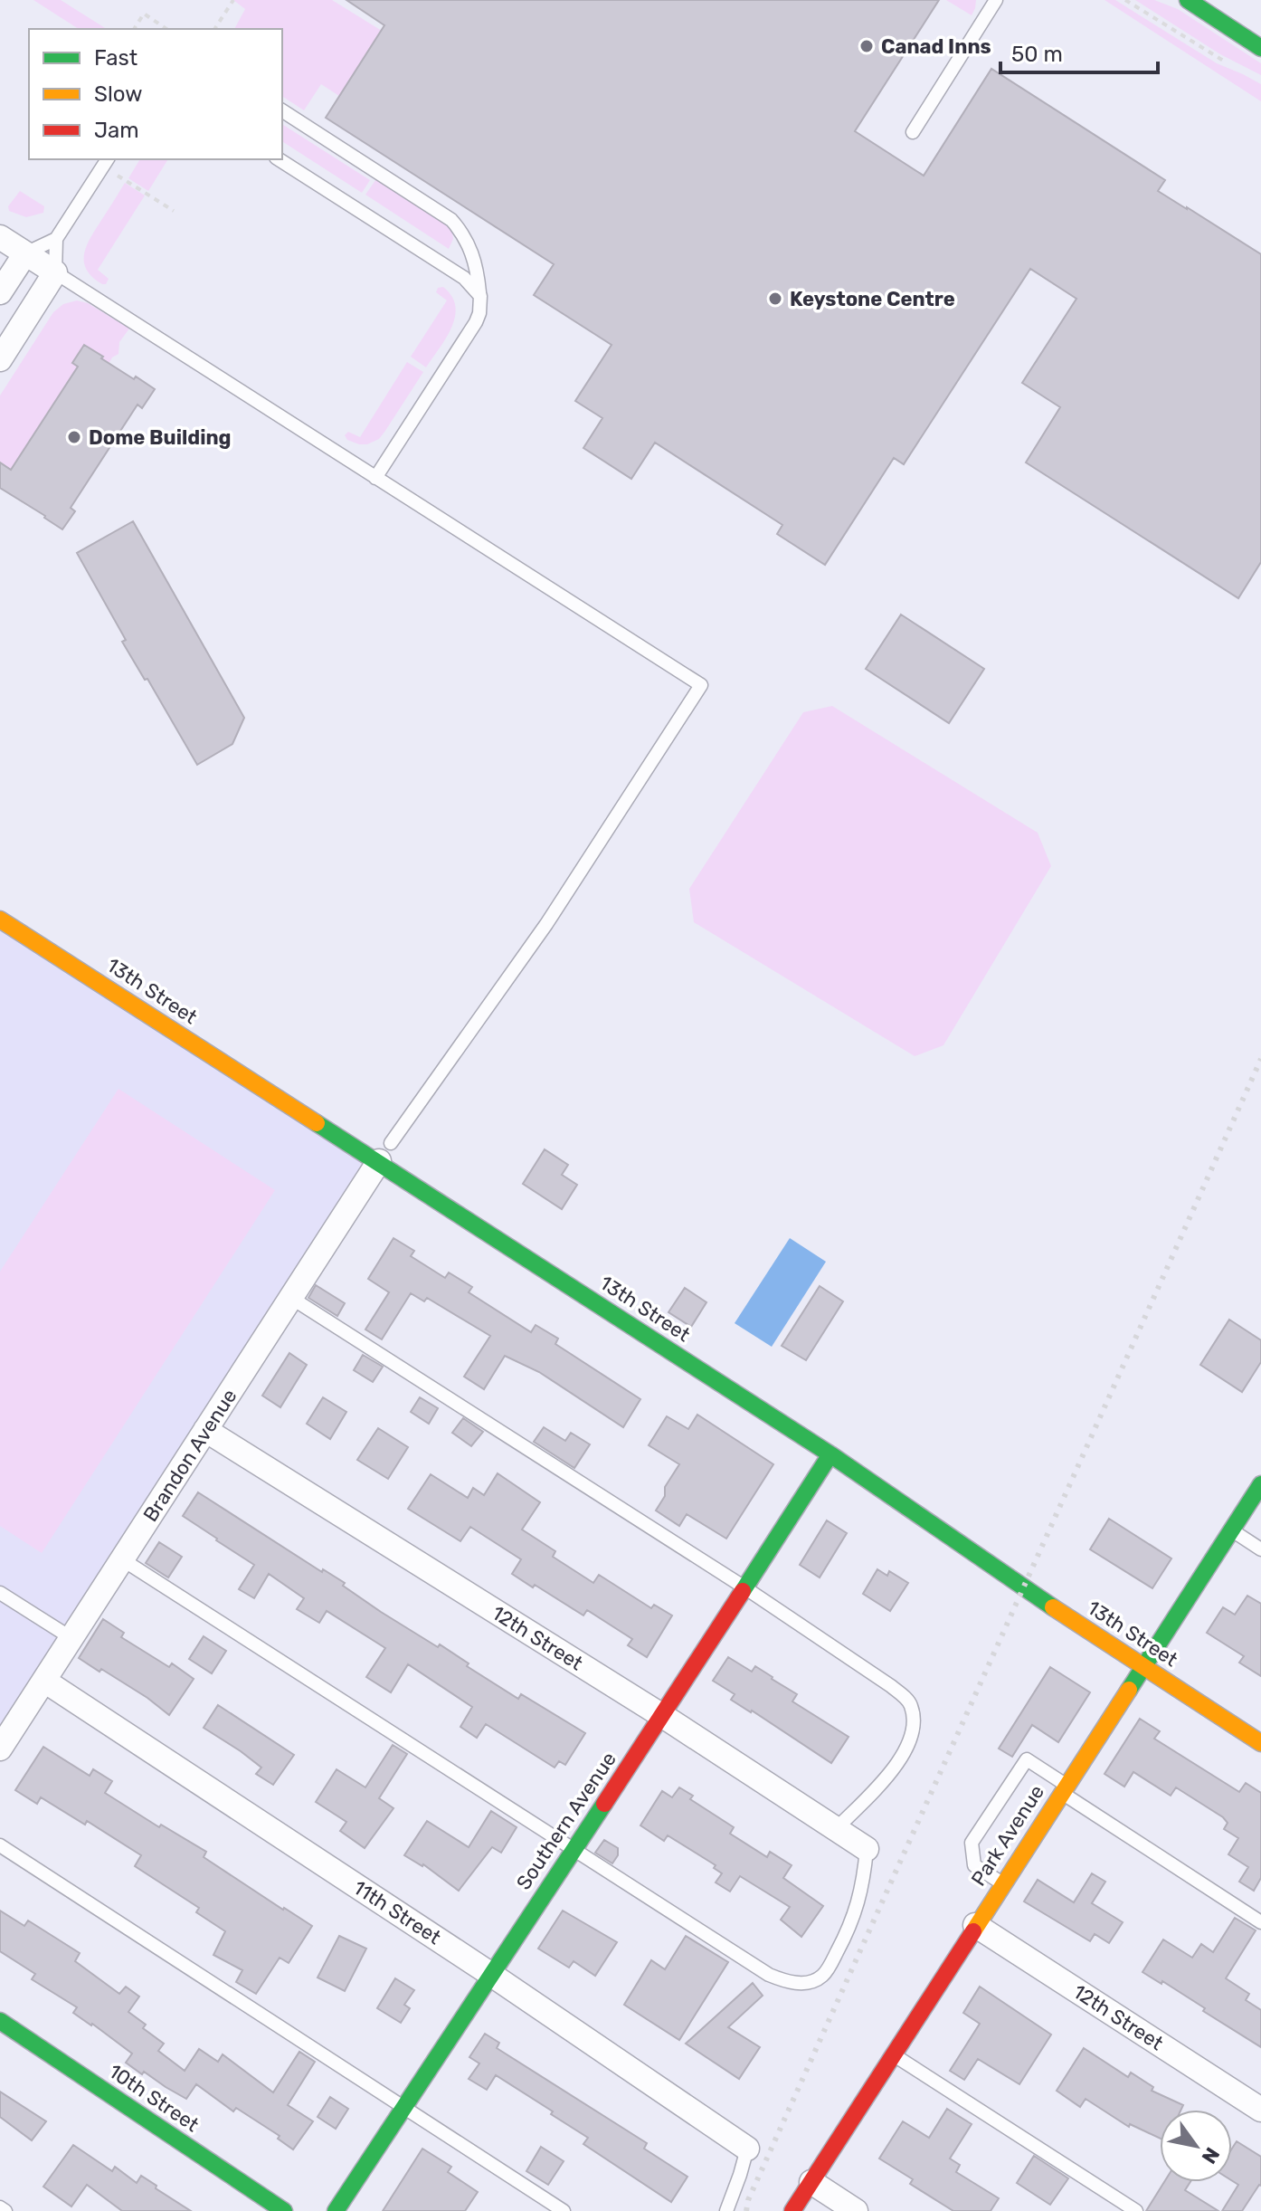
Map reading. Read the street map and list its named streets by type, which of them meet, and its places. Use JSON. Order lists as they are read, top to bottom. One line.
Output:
{"streets":{"street":["13th Street","Brandon Avenue","12th Street","Southern Avenue","Park Avenue","11th Street","10th Street"]},"crossings":[["13th Street","Brandon Avenue"],["13th Street","Southern Avenue"],["13th Street","Park Avenue"],["Brandon Avenue","12th Street"],["Brandon Avenue","11th Street"],["12th Street","Southern Avenue"],["12th Street","Park Avenue"],["Southern Avenue","11th Street"]],"places":["Canad Inns","Keystone Centre","Dome Building"],"legend":["Fast","Slow","Jam"],"scale_bar":"50 m","north":"bottom right"}
